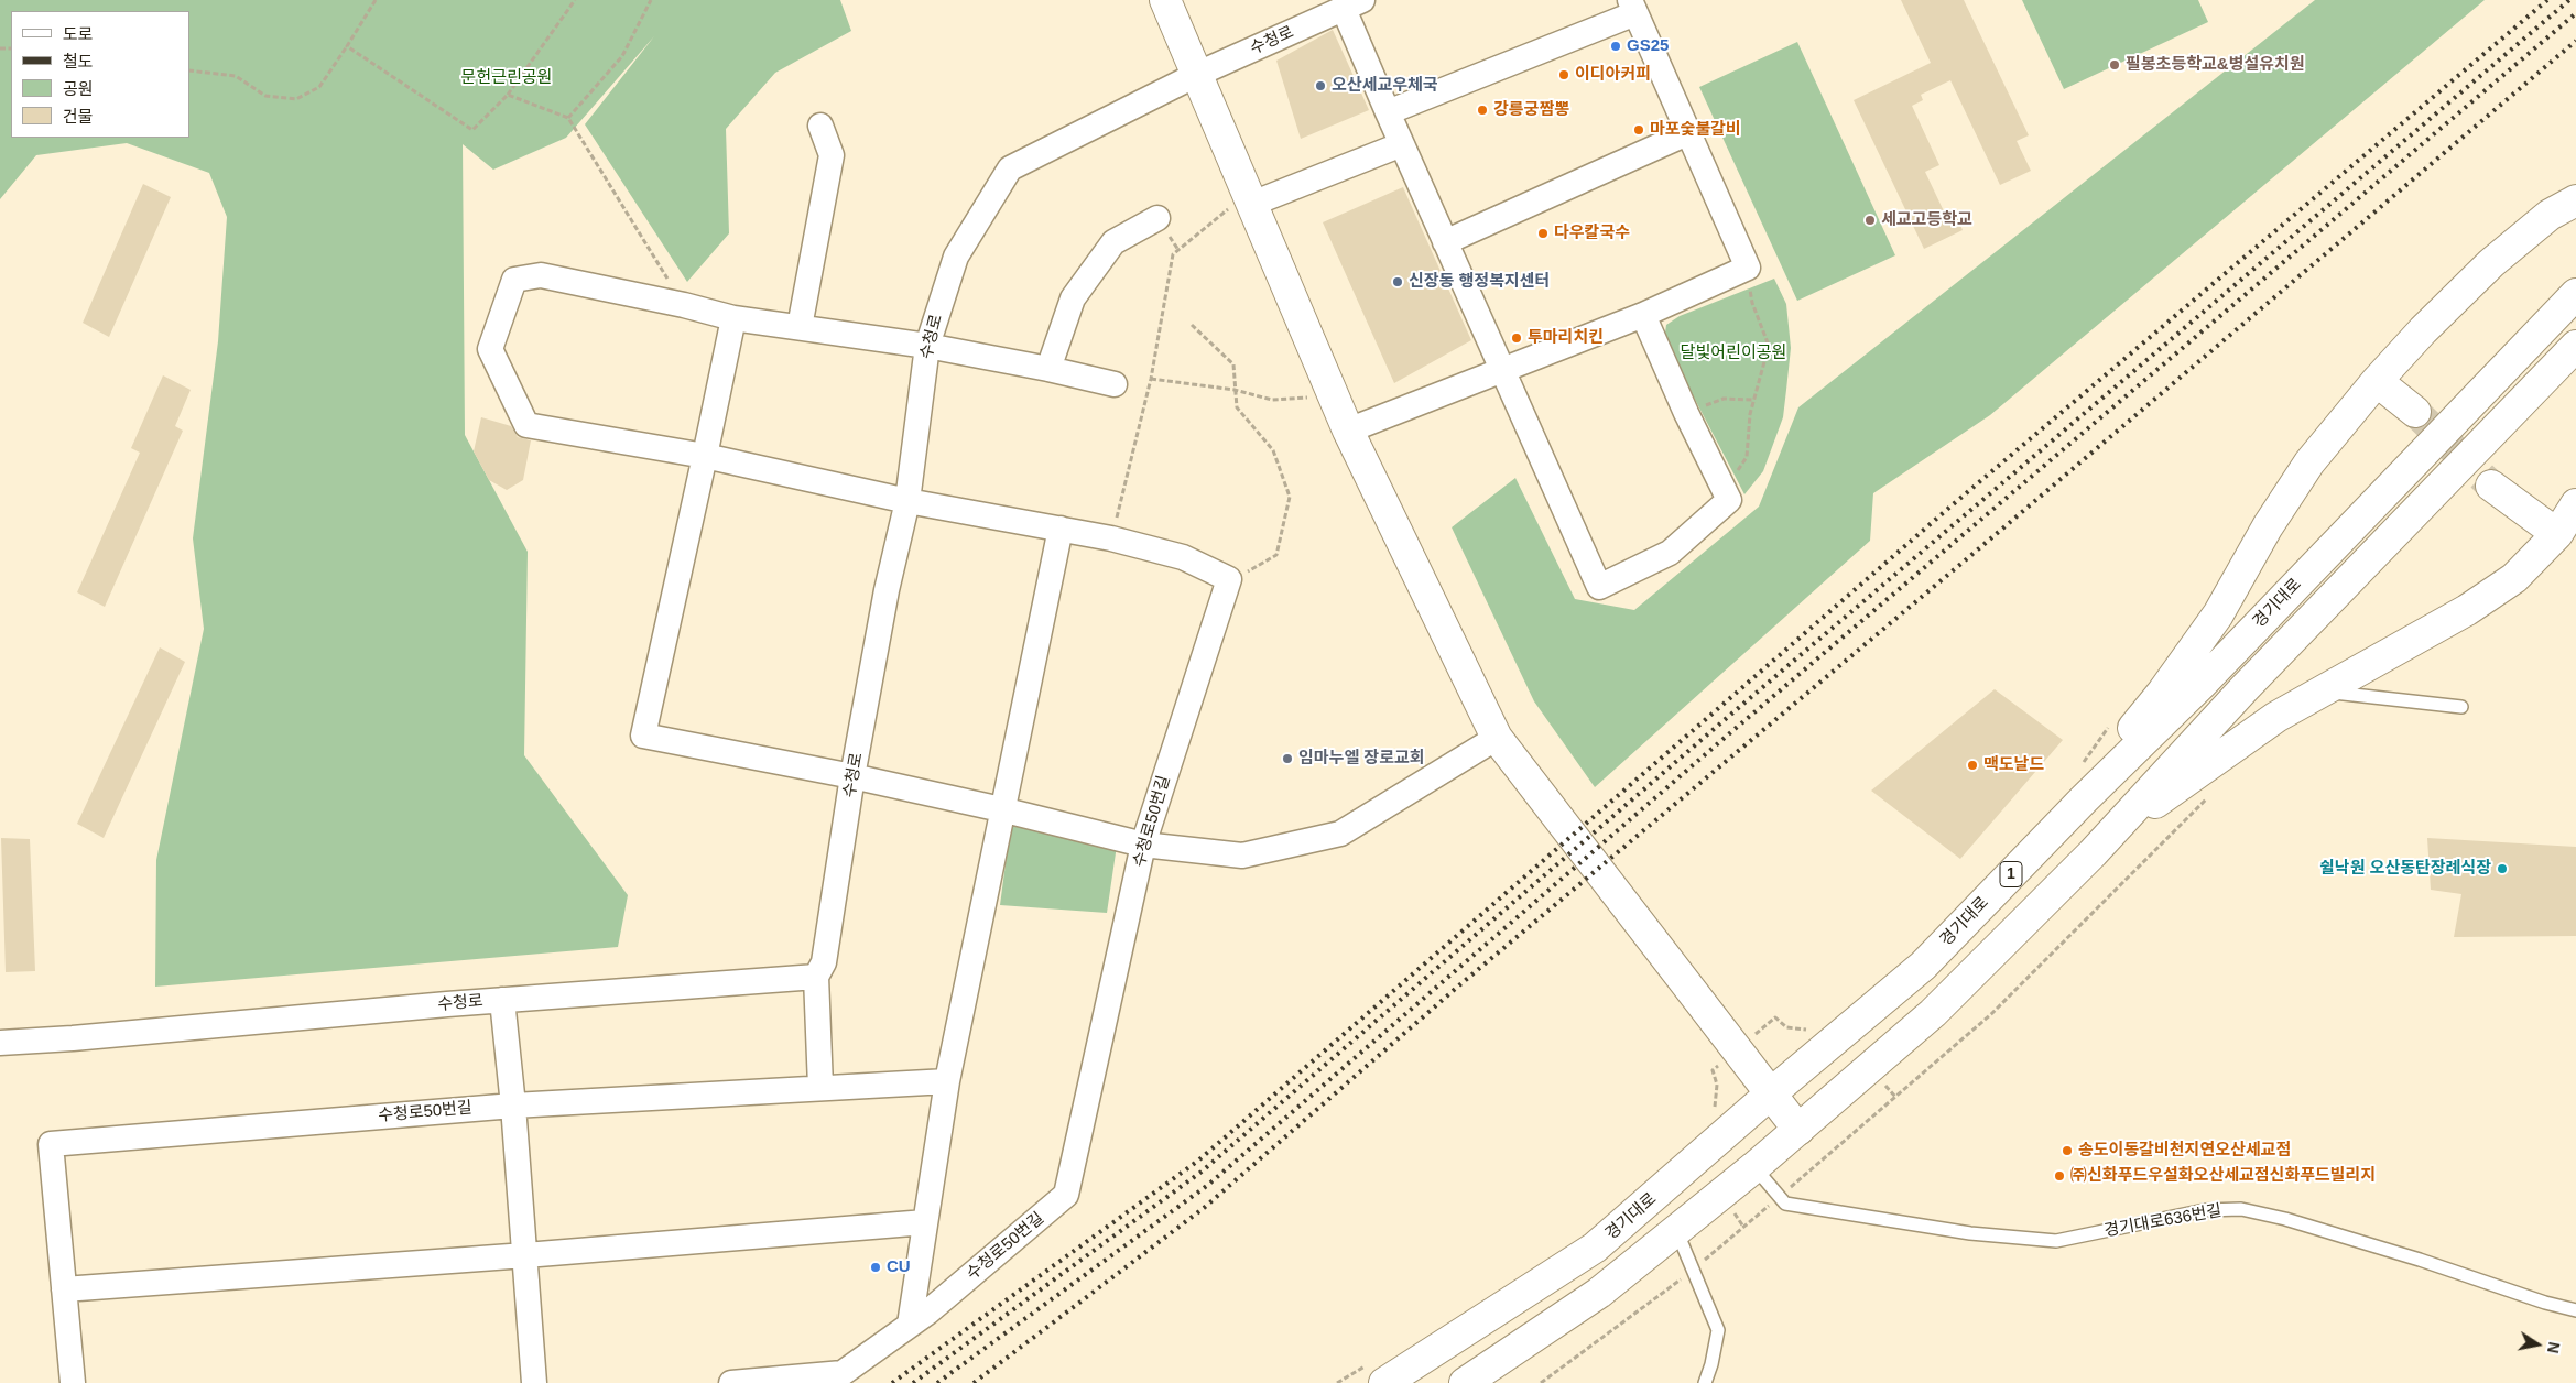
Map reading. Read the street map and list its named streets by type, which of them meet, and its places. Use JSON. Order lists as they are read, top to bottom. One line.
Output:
{"streets":{"main road":["경기대로","1"],"street":["수청로","수청로50번길"],"lane":["경기대로636번길"]},"parks":["문헌근린공원","달빛어린이공원"],"places":["GS25","필봉초등학교&병설유치원","이디아커피","오산세교우체국","강릉궁짬뽕","마포숯불갈비","세교고등학교","다우칼국수","신장동 행정복지센터","투마리치킨","임마누엘 장로교회","맥도날드","쉴낙원 오산동탄장례식장","송도이동갈비천지연오산세교점","㈜신화푸드우설화오산세교점신화푸드빌리지","CU"],"legend":["도로","철도","공원","건물"],"north":"right"}
